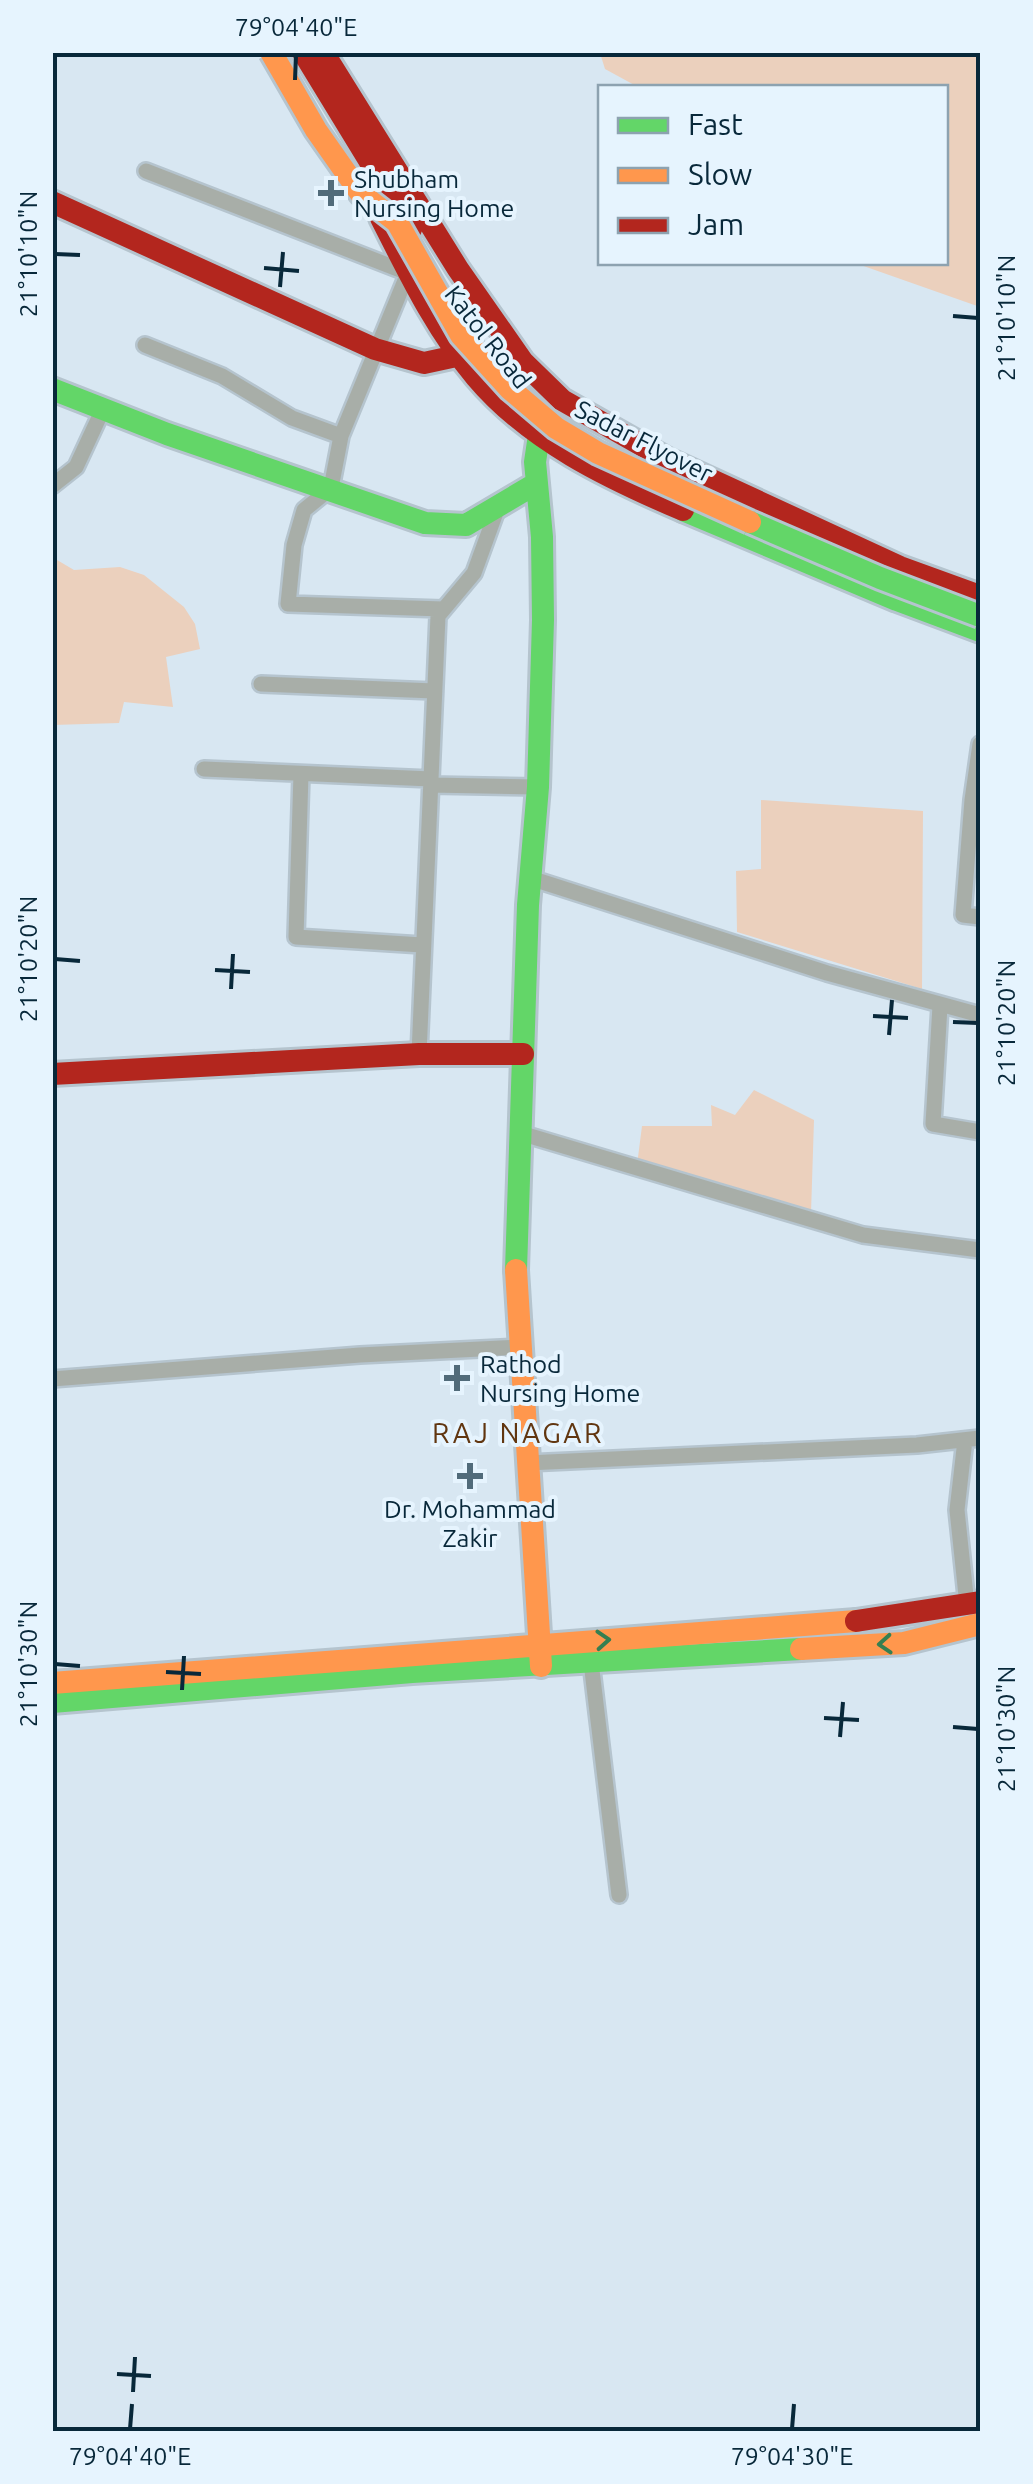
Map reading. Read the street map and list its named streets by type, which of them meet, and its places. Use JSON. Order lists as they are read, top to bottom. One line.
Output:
{"streets":{"main road":["Katol Road","Sadar Flyover"]},"districts":["RAJ NAGAR"],"places":{"health":["Shubham Nursing Home","Rathod Nursing Home","Dr. Mohammad Zakir"]},"legend":["Fast","Slow","Jam"],"coordinates":["79°04'40\"E","21°10'10\"N","21°10'20\"N","21°10'30\"N","79°04'30\"E"]}
